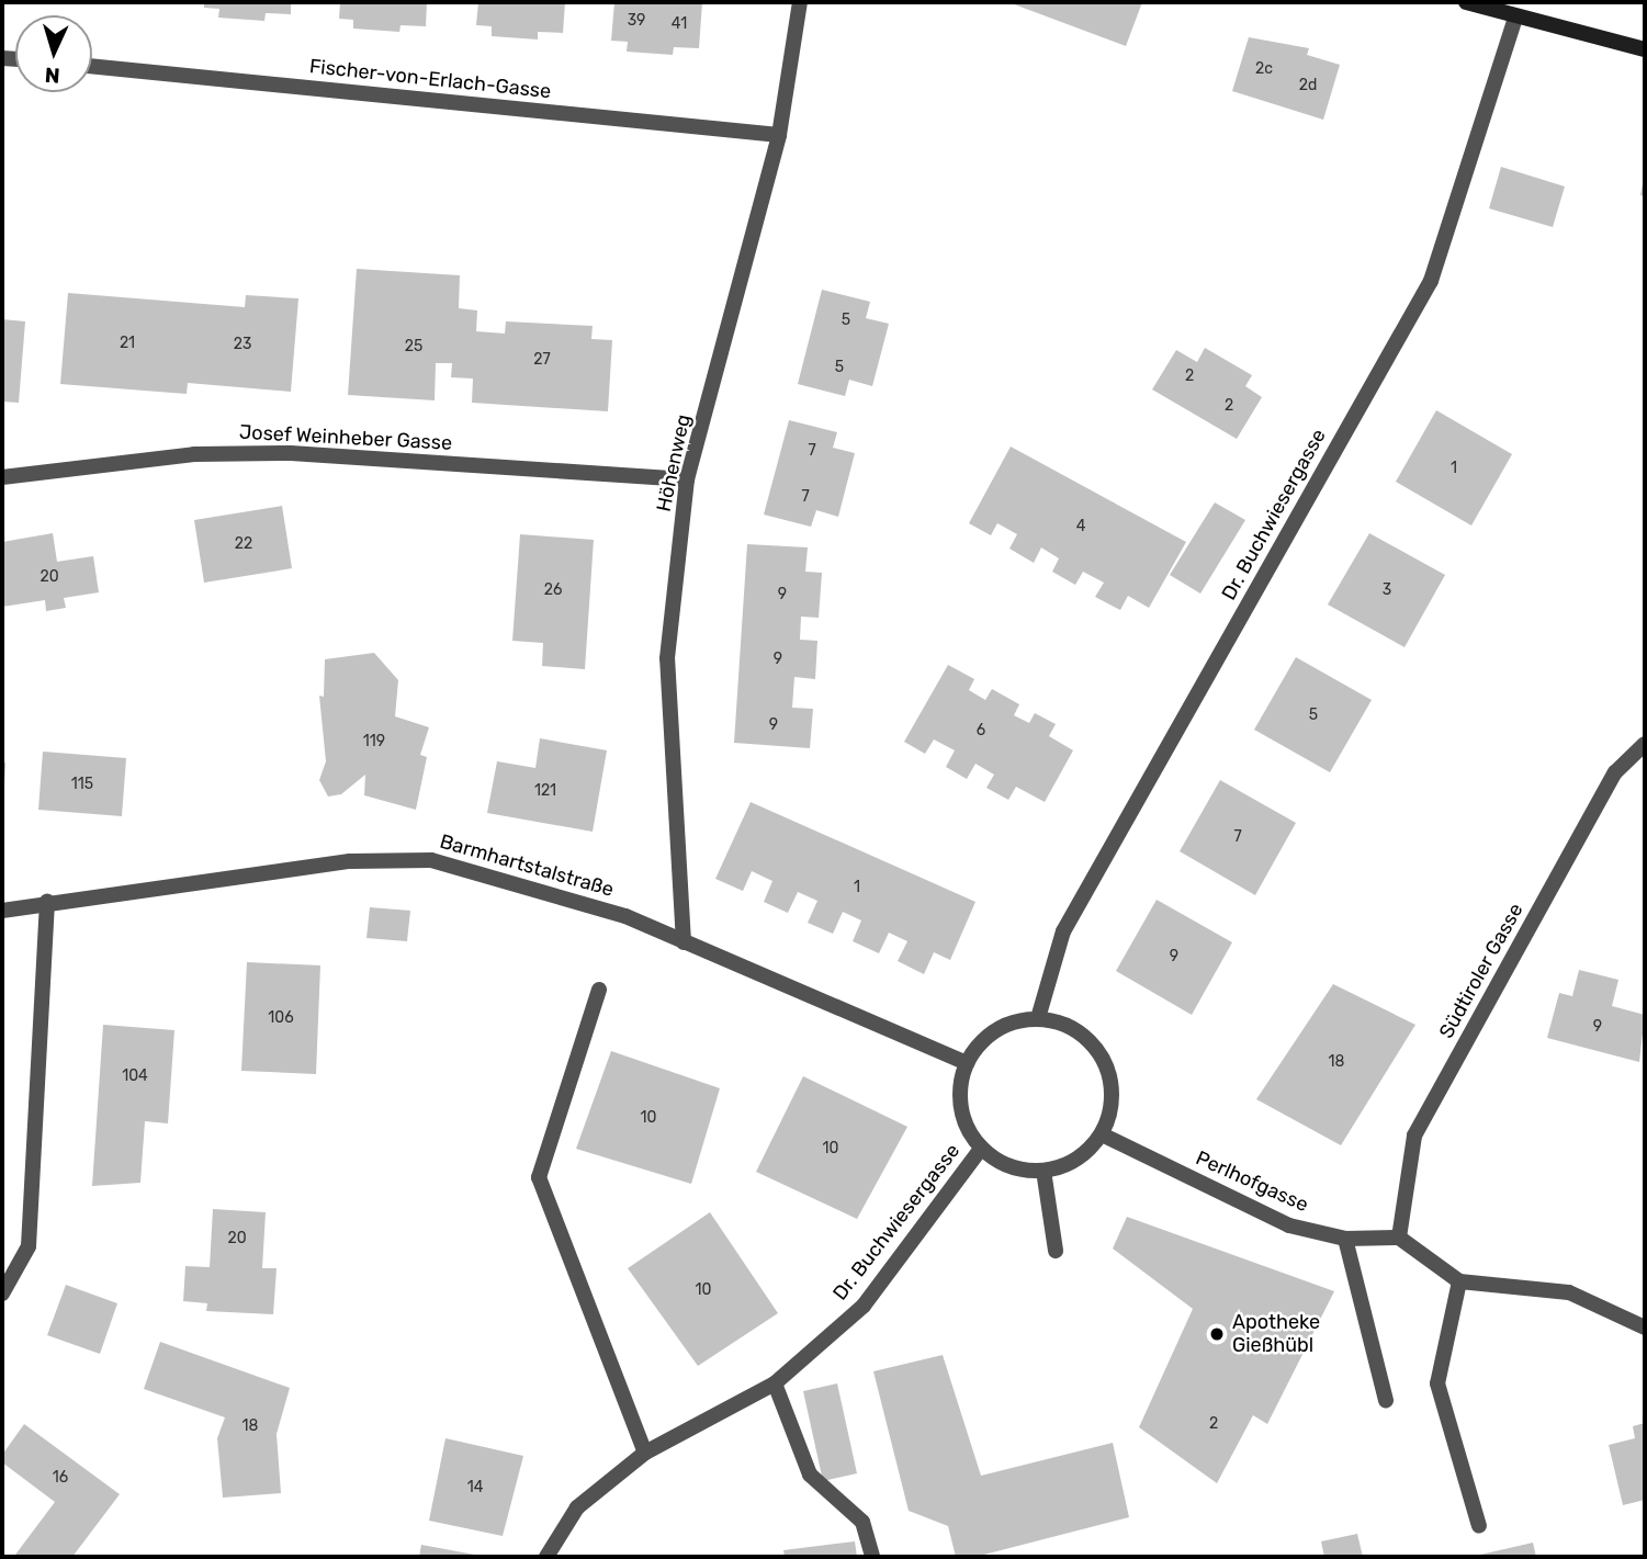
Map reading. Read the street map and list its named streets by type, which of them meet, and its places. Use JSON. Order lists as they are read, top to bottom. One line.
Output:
{"streets":{"street":["Fischer-von-Erlach-Gasse","Josef Weinheber Gasse","Höhenweg","Dr. Buchwiesergasse","Barmhartstalstraße","Südtiroler Gasse","Perlhofgasse"]},"crossings":[["Fischer-von-Erlach-Gasse","Höhenweg"],["Josef Weinheber Gasse","Höhenweg"],["Höhenweg","Barmhartstalstraße"],["Dr. Buchwiesergasse","Barmhartstalstraße"],["Dr. Buchwiesergasse","Perlhofgasse"],["Barmhartstalstraße","Perlhofgasse"],["Südtiroler Gasse","Perlhofgasse"]],"places":["Apotheke Gießhübl"],"house_numbers":["39","41","2c","2d","5","21","23","25","27","5","2","2","7","1","7","4","22","20","26","3","9","9","5","9","6","119","115","121","7","1","9","106","9","18","104","10","10","20","10","2","18","16","14"],"north":"bottom"}
